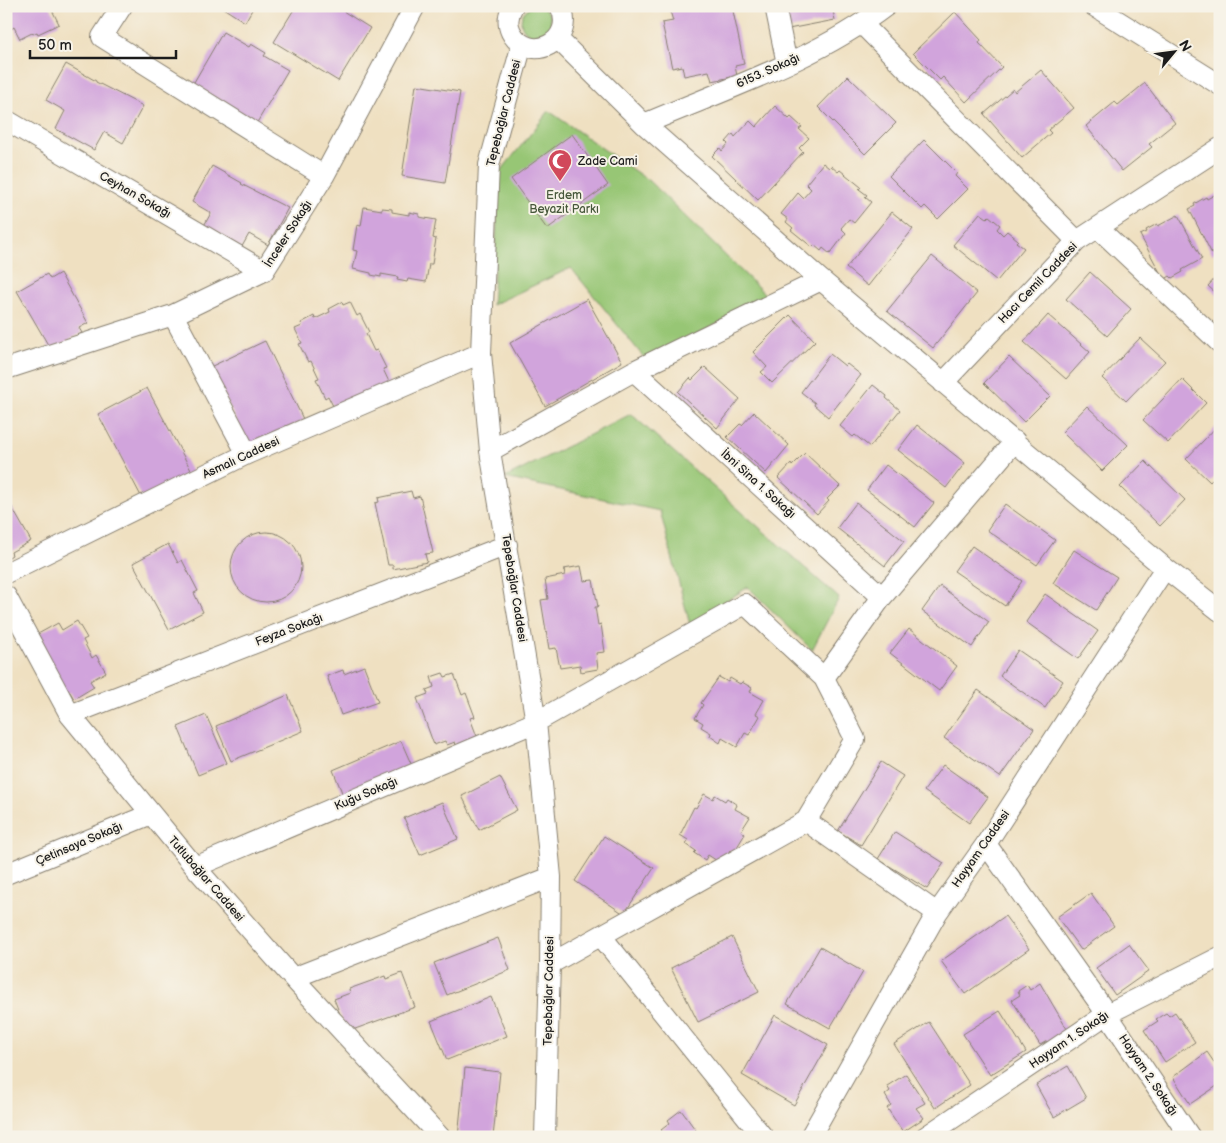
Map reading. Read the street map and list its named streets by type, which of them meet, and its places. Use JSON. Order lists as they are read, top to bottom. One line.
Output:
{"streets":{"street":["6153. Sokağı","Tepebağlar Caddesi","Ceyhan Sokağı","İnceler Sokağı","Hacı Cemil Caddesi","Asmalı Caddesi","İbni Sina 1. Sokağı","Feyza Sokağı","Kuğu Sokağı","Çetinsaya Sokağı","Hayyam Caddesi","Tutlubağlar Caddesi","Hayyam 1. Sokağı","Hayyam 2. Sokağı"]},"crossings":[["Tepebağlar Caddesi","Asmalı Caddesi"],["Tepebağlar Caddesi","Feyza Sokağı"],["Tepebağlar Caddesi","Kuğu Sokağı"],["Ceyhan Sokağı","İnceler Sokağı"],["Feyza Sokağı","Tutlubağlar Caddesi"],["Kuğu Sokağı","Tutlubağlar Caddesi"],["Çetinsaya Sokağı","Tutlubağlar Caddesi"],["Hayyam Caddesi","Hayyam 2. Sokağı"],["Hayyam 1. Sokağı","Hayyam 2. Sokağı"]],"parks":["Erdem Beyazit Parkı"],"places":{"mosque":["Zade Cami"]},"scale_bar":"50 m","north":"top right"}
